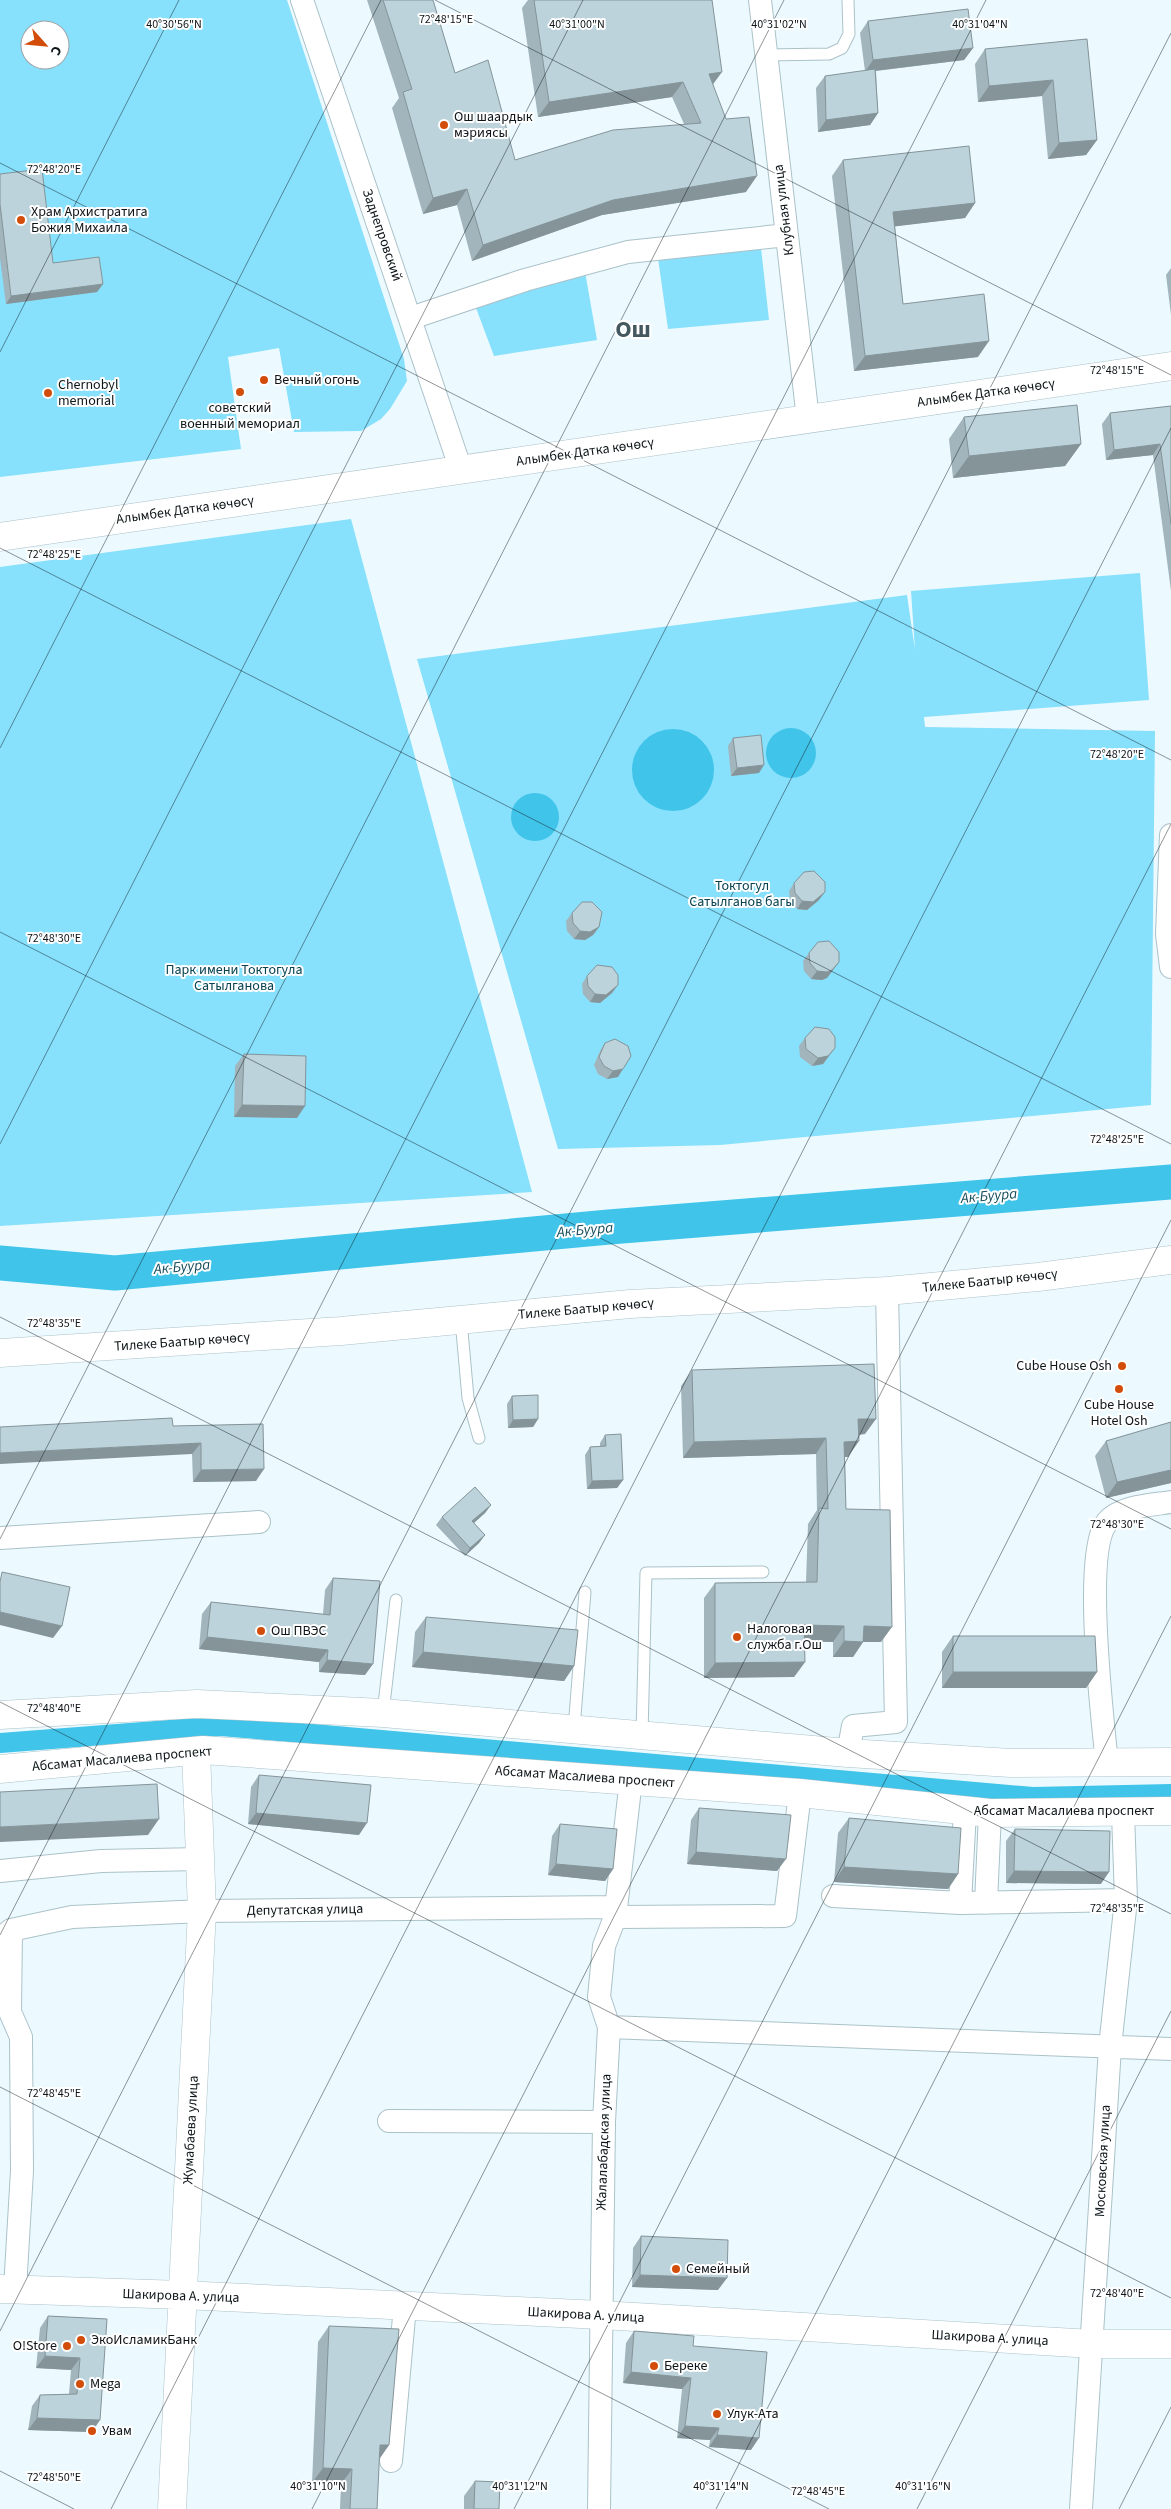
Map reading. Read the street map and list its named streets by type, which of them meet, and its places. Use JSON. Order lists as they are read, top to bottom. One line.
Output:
{"streets":{"main road":["Алымбек Датка көчөсү","Тилеке Баатыр көчөсү","Абсамат Масалиева проспект","Жумабаева улица","Шакирова А. улица"],"street":["Клубная улица","Заднепровский","Депутатская улица","Жалалабадская улица","Московская улица"]},"crossings":[["Клубная улица","Алымбек Датка көчөсү"],["Заднепровский","Алымбек Датка көчөсү"],["Абсамат Масалиева проспект","Депутатская улица"],["Абсамат Масалиева проспект","Жумабаева улица"],["Абсамат Масалиева проспект","Жалалабадская улица"],["Абсамат Масалиева проспект","Московская улица"],["Депутатская улица","Жумабаева улица"],["Депутатская улица","Жалалабадская улица"],["Жумабаева улица","Шакирова А. улица"],["Жалалабадская улица","Шакирова А. улица"],["Московская улица","Шакирова А. улица"]],"districts":["Ош"],"water":["Ак-Буура"],"parks":["Токтогул Сатылганов багы","Парк имени Токтогула Сатылганова"],"places":["Ош шаардык мэриясы","Храм Архистратига Божия Михаила","Вечный огонь","советский военный мемориал","Chernobyl memorial","Cube House Osh","Cube House Hotel Osh","Ош ПВЭС","Налоговая служба г.Ош","Семейный","ЭкоИсламикБанк","O!Store","Береке","Mega","Улук-Ата","Увам"],"north":"bottom right","coordinates":["72°48'15\"E","40°30'56\"N","40°31'00\"N","40°31'02\"N","40°31'04\"N","72°48'20\"E","72°48'25\"E","72°48'30\"E","72°48'35\"E","72°48'40\"E","72°48'45\"E","72°48'50\"E","40°31'10\"N","40°31'12\"N","40°31'14\"N","40°31'16\"N"]}
